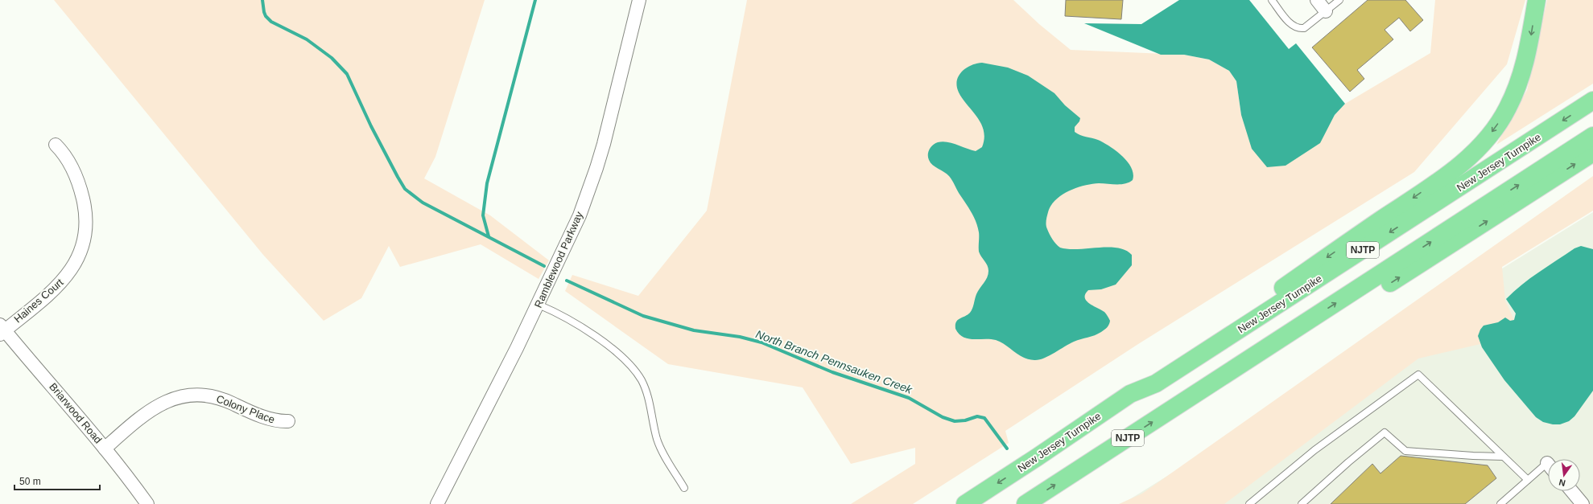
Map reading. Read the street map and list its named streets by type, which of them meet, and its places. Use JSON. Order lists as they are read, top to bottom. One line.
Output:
{"streets":{"highway":["New Jersey Turnpike","NJTP"],"street":["Ramblewood Parkway","Haines Court","Colony Place","Briarwood Road"]},"crossings":[["Haines Court","Briarwood Road"],["Colony Place","Briarwood Road"]],"water":["North Branch Pennsauken Creek"],"scale_bar":"50 m","north":"bottom"}
